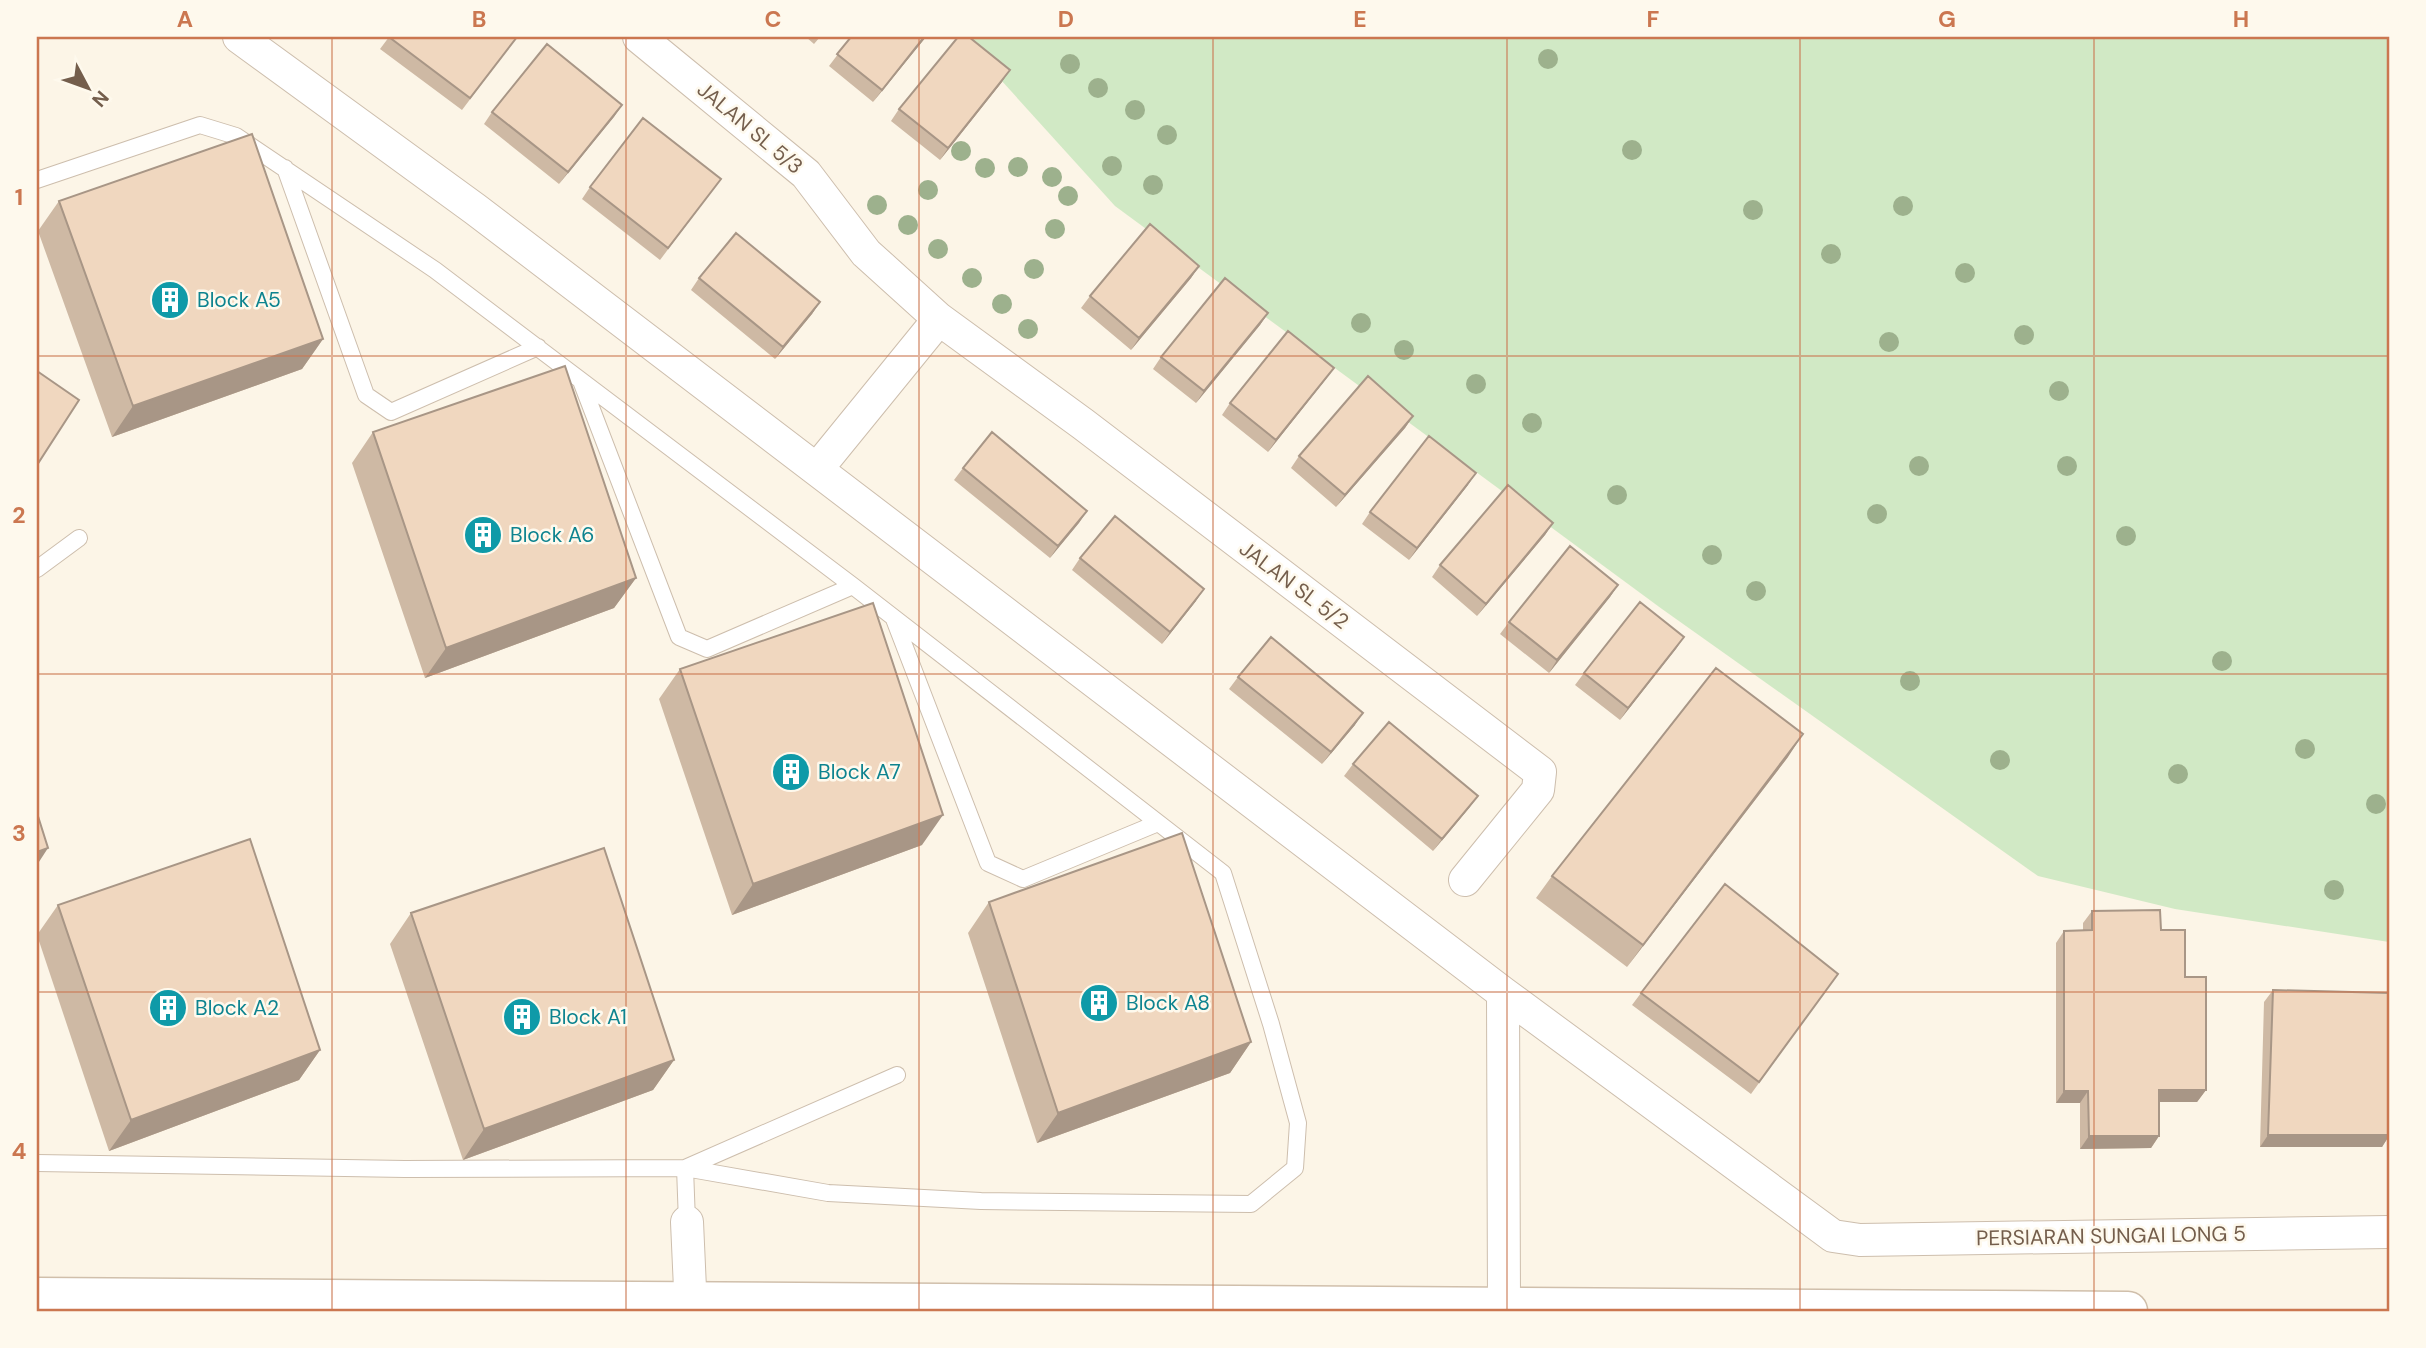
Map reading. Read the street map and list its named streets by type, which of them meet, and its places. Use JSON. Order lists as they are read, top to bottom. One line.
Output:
{"streets":{"street":["JALAN SL 5/3","JALAN SL 5/2","PERSIARAN SUNGAI LONG 5"]},"crossings":[["JALAN SL 5/3","JALAN SL 5/2"]],"places":{"building":["Block A5","Block A6","Block A7","Block A8","Block A2","Block A1"]},"north":"bottom right","grid":{"columns":["A","B","C","D","E","F","G","H"],"rows":["1","2","3","4"]}}
